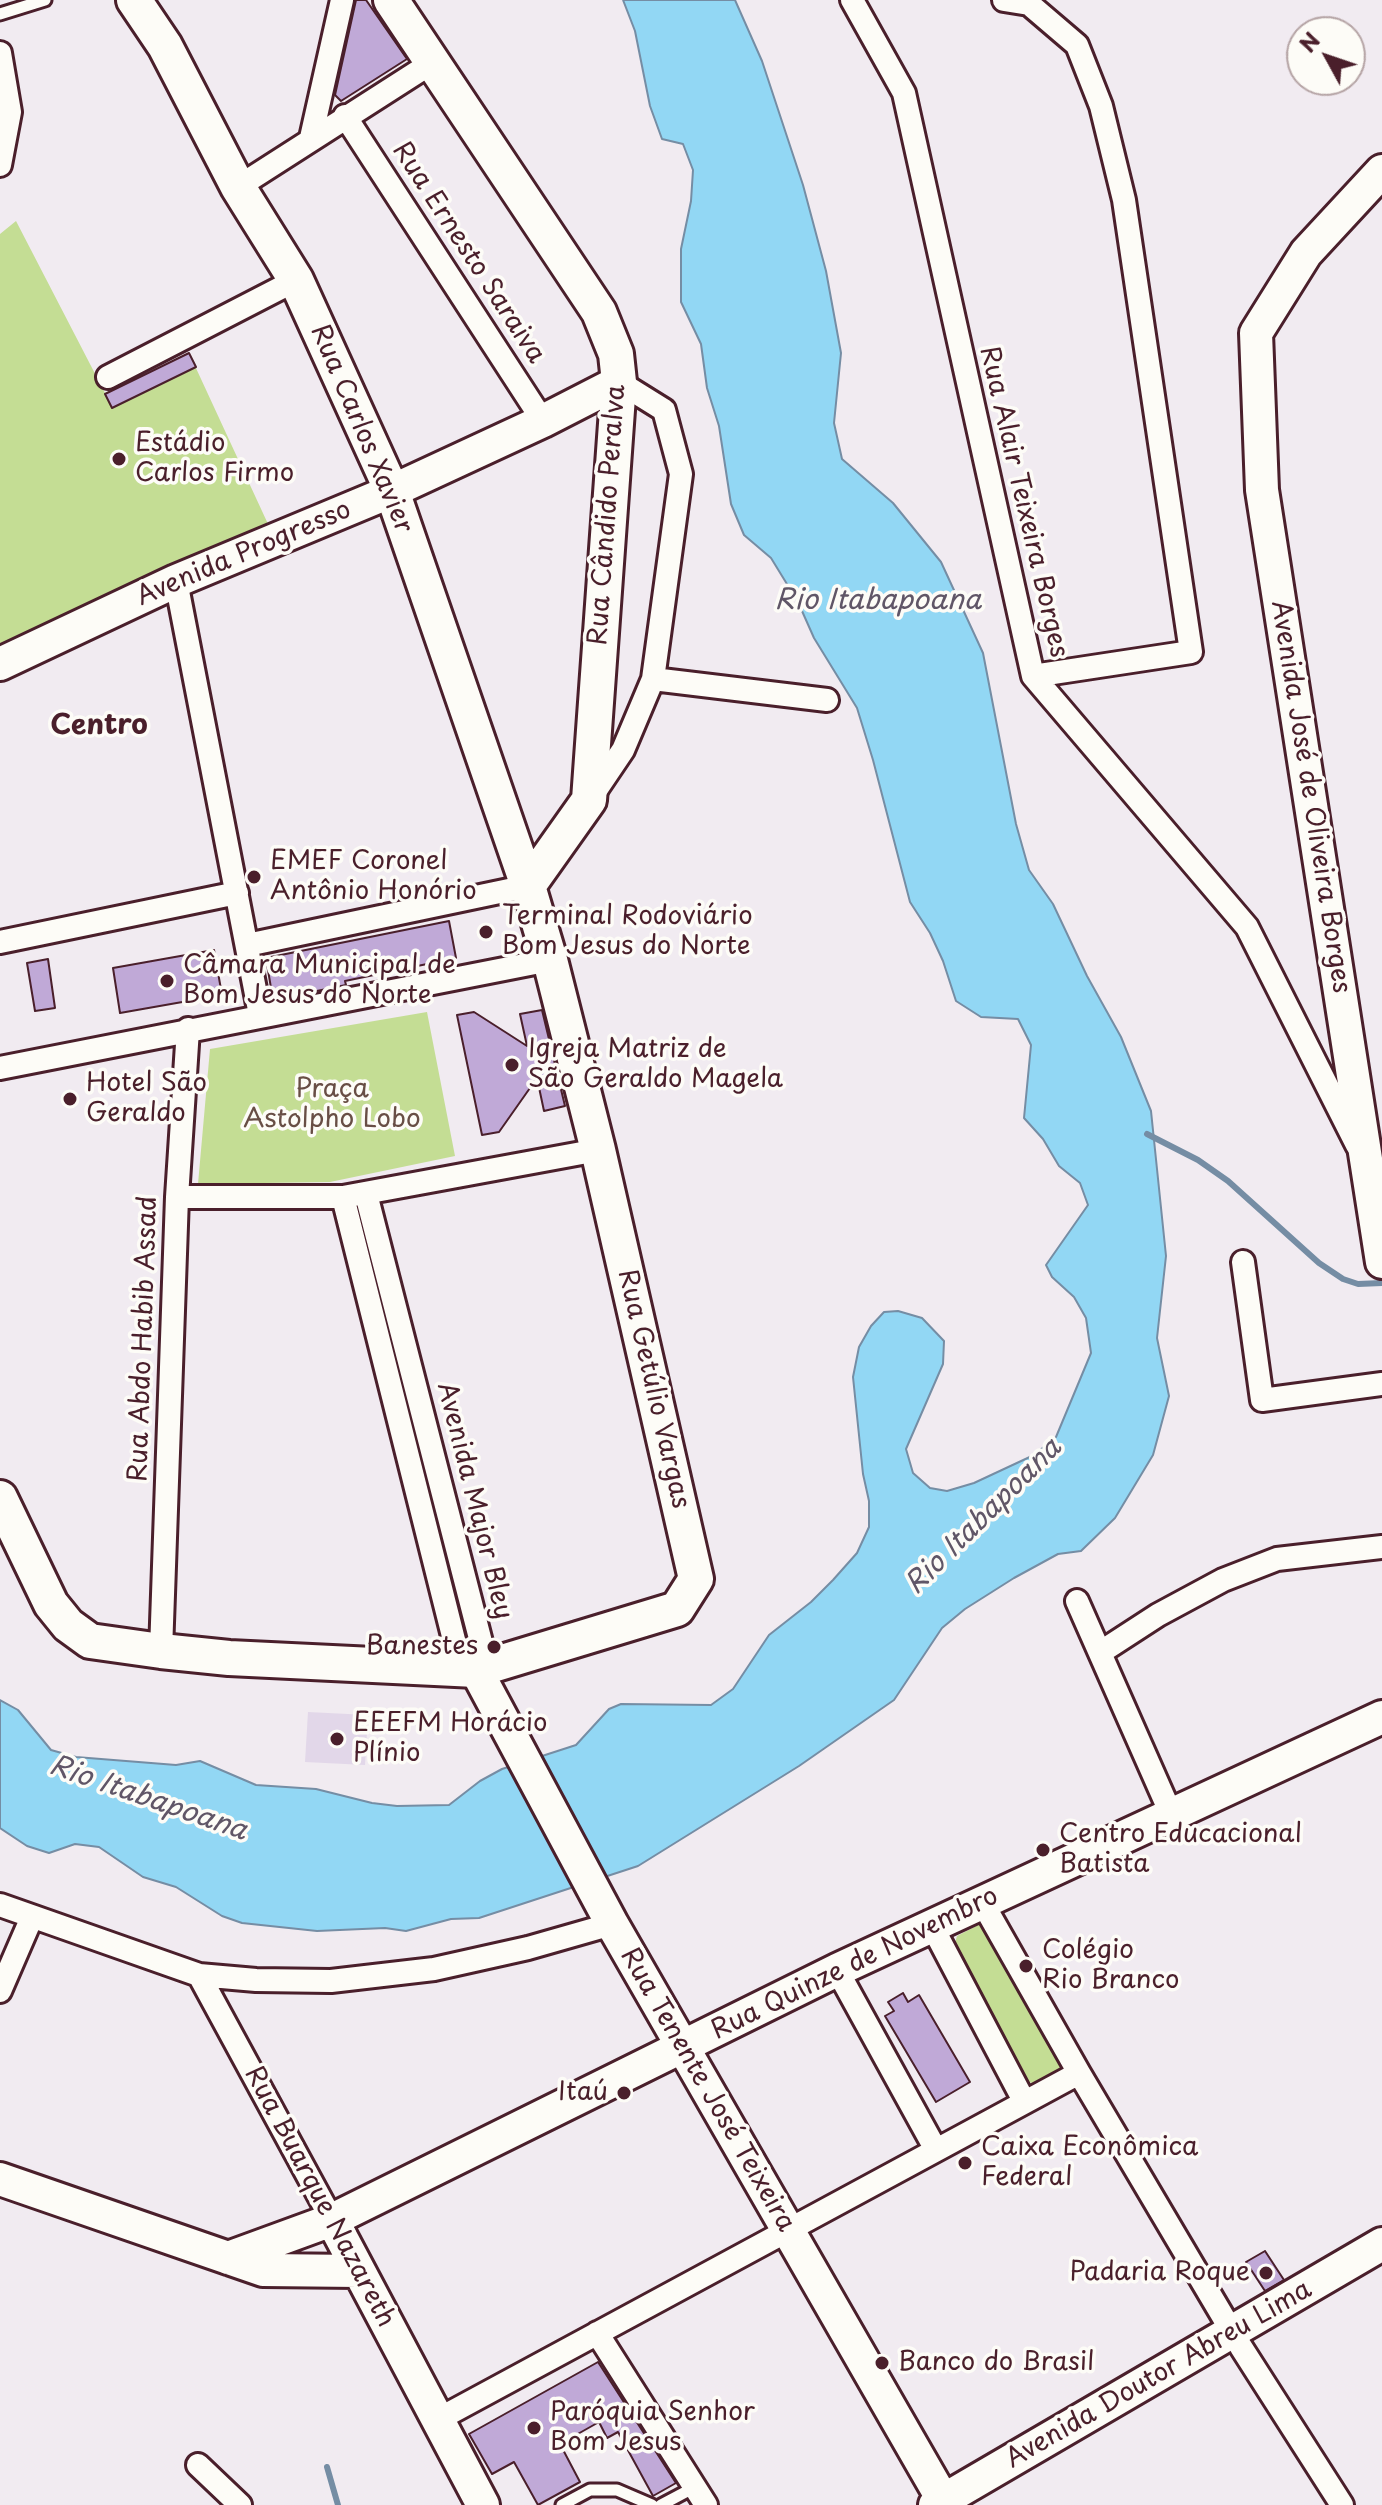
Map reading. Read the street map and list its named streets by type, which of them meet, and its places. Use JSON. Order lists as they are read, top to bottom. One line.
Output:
{"streets":{"main road":["Rua Carlos Xavier","Rua Cândido Peralva","Avenida Progresso","Avenida José de Oliveira Borges","Rua Getúlio Vargas","Rua Quinze de Novembro","Rua Tenente José Teixeira","Rua Buarque Nazareth","Avenida Doutor Abreu Lima"],"street":["Rua Ernesto Saraiva","Rua Alair Teixeira Borges","Rua Abdo Habib Assad","Avenida Major Bley"]},"crossings":[["Rua Ernesto Saraiva","Avenida Progresso"],["Rua Carlos Xavier","Avenida Progresso"],["Rua Carlos Xavier","Rua Getúlio Vargas"],["Rua Alair Teixeira Borges","Avenida José de Oliveira Borges"],["Rua Cândido Peralva","Avenida Progresso"],["Rua Abdo Habib Assad","Rua Getúlio Vargas"],["Rua Getúlio Vargas","Avenida Major Bley"],["Rua Getúlio Vargas","Rua Tenente José Teixeira"],["Avenida Major Bley","Rua Tenente José Teixeira"],["Rua Quinze de Novembro","Rua Tenente José Teixeira"],["Rua Quinze de Novembro","Rua Buarque Nazareth"],["Rua Tenente José Teixeira","Avenida Doutor Abreu Lima"]],"districts":["Centro"],"water":["Rio Itabapoana"],"parks":["Praça Astolpho Lobo"],"places":["Estádio Carlos Firmo","EMEF Coronel Antônio Honório","Terminal Rodoviário Bom Jesus do Norte","Câmara Municipal de Bom Jesus do Norte","Igreja Matriz de São Geraldo Magela","Hotel São Geraldo","Banestes","EEEFM Horácio Plínio","Centro Educacional Batista","Colégio Rio Branco","Itaú","Caixa Econômica Federal","Padaria Roque","Banco do Brasil","Paróquia Senhor Bom Jesus"],"north":"top left"}
